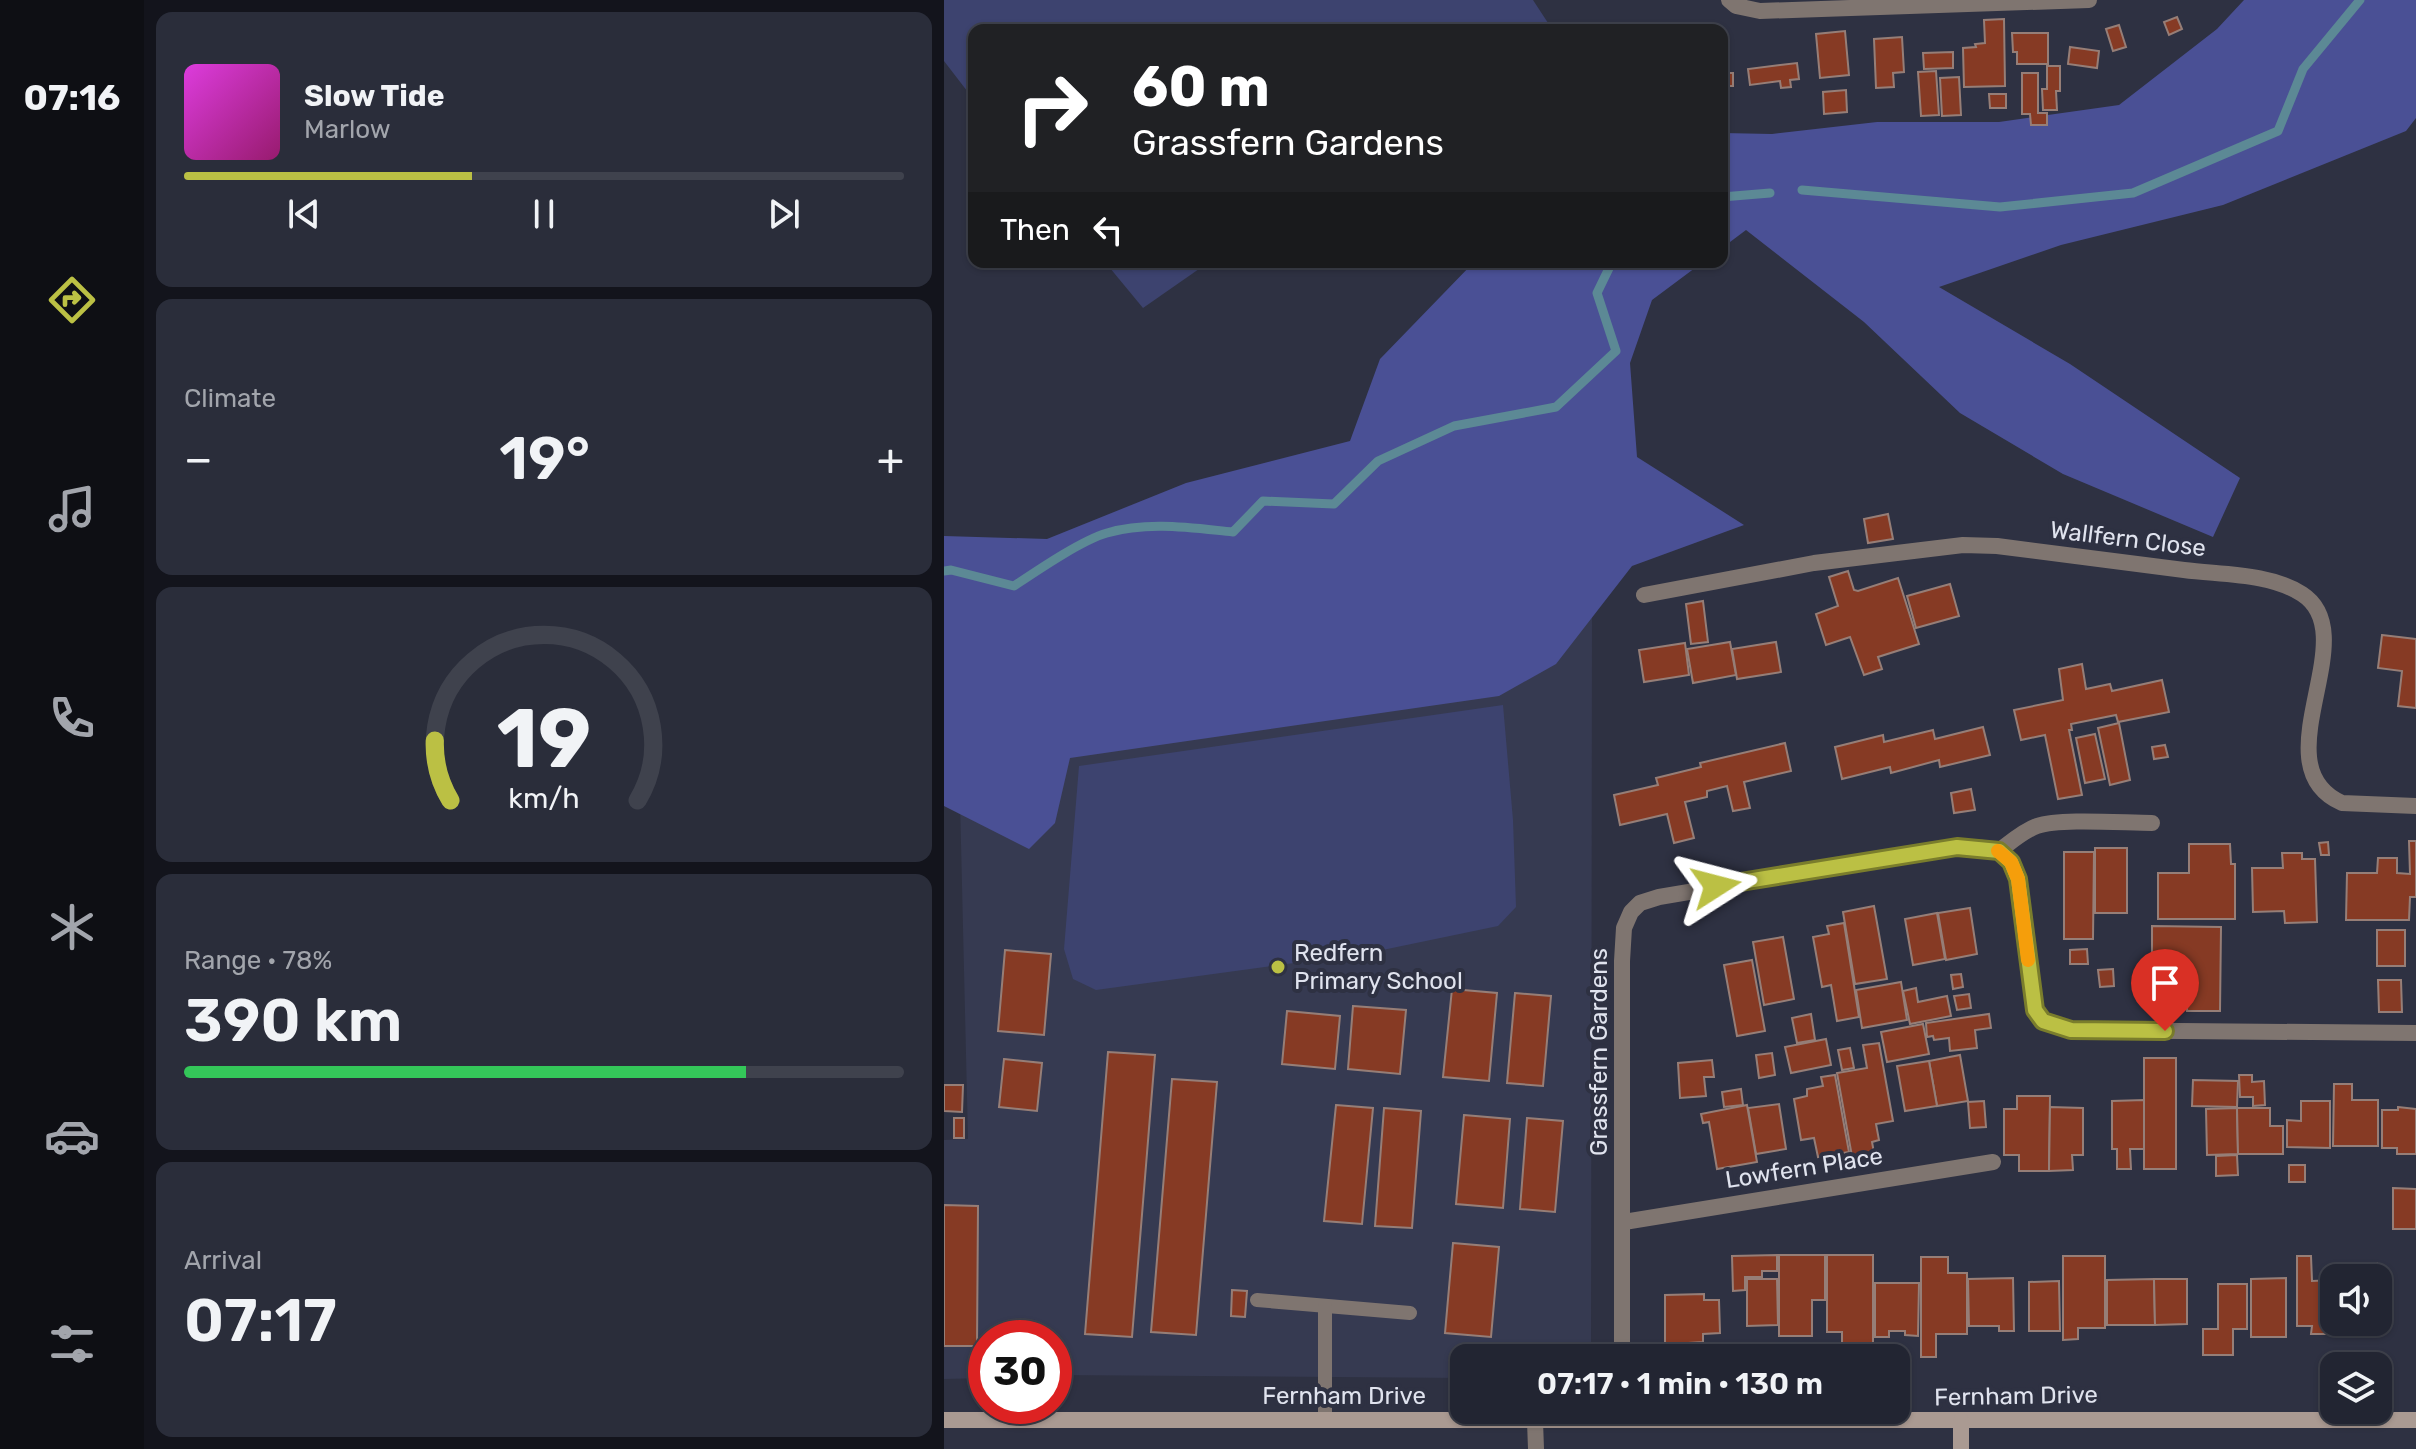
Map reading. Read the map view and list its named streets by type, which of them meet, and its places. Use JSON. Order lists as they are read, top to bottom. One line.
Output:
{"streets":{"street":["Wallfern Close","Grassfern Gardens","Lowfern Place","Fernham Drive"]},"crossings":[["Grassfern Gardens","Lowfern Place"]],"places":["Redfern Primary School"],"page":{"tabs":"07:16","turn":["60 m","Grassfern Gardens"],"song":["Slow Tide","Marlow"],"then":"Then","tile":["Climate",["Range · 78%","390 km"],["Arrival","07:17"]],"heat":["−","19°","+"],"limit":"30","trip":"07:17 · 1 min · 130 m","gauge":["19","km/h"]}}
